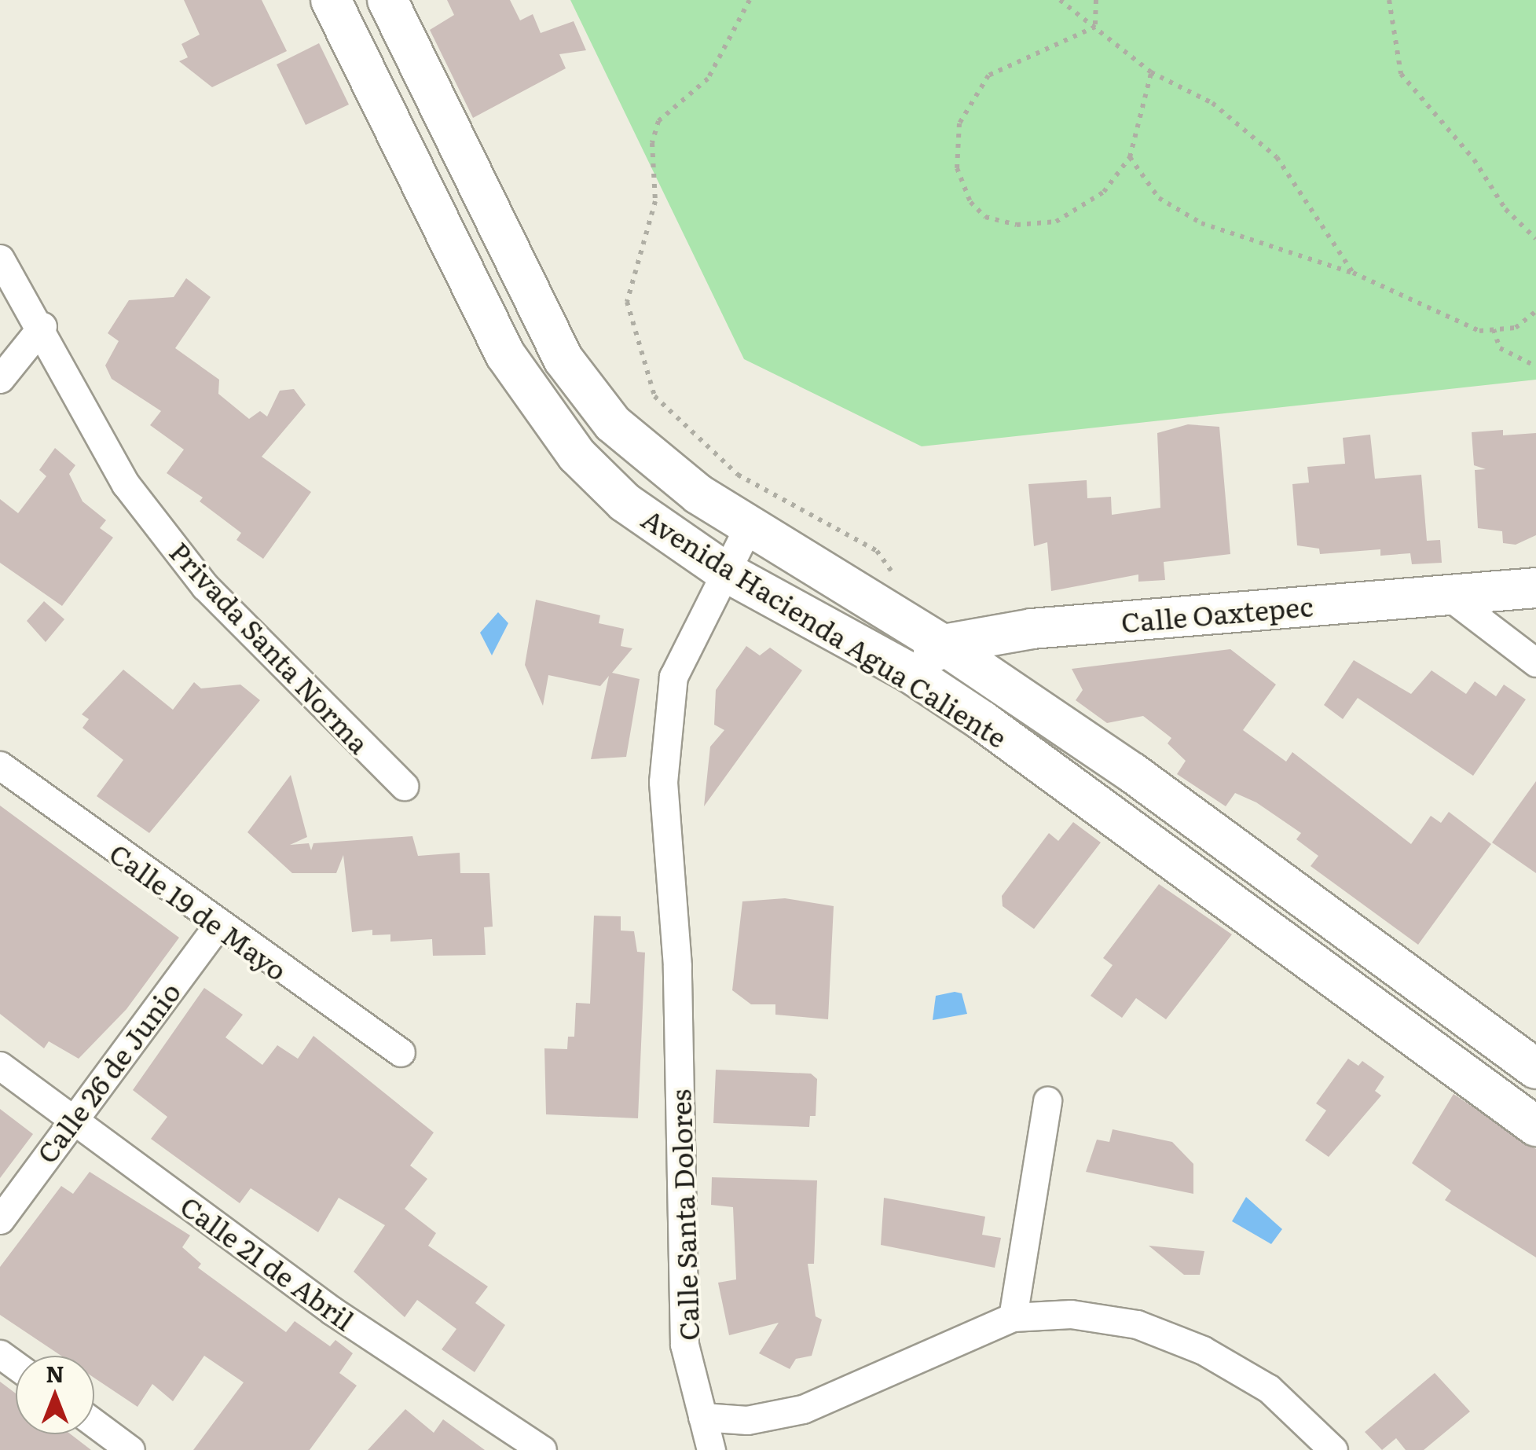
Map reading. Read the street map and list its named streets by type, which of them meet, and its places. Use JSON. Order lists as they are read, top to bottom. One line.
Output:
{"streets":{"main road":["Calle Oaxtepec","Avenida Hacienda Agua Caliente"],"street":["Privada Santa Norma","Calle 19 de Mayo","Calle 26 de Junio","Calle Santa Dolores","Calle 21 de Abril"]},"crossings":[["Calle Oaxtepec","Avenida Hacienda Agua Caliente"],["Avenida Hacienda Agua Caliente","Calle Santa Dolores"],["Calle 19 de Mayo","Calle 26 de Junio"],["Calle 26 de Junio","Calle 21 de Abril"]],"north":"top"}
